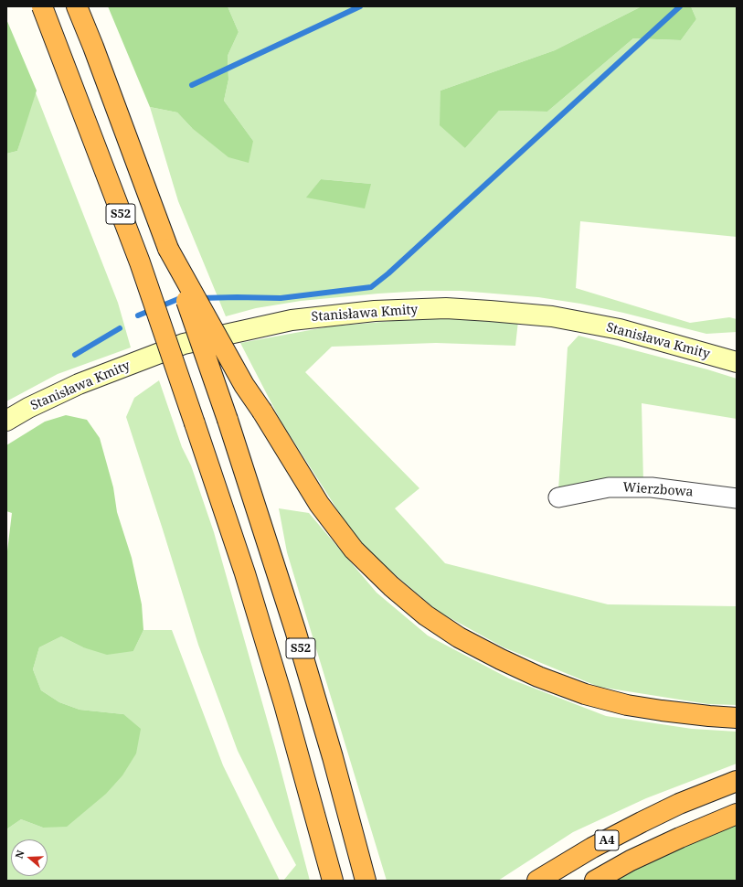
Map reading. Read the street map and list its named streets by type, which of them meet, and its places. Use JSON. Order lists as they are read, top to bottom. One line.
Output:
{"streets":{"highway":["S52","A4"],"main road":["Stanisława Kmity"],"street":["Wierzbowa"]},"north":"left"}
